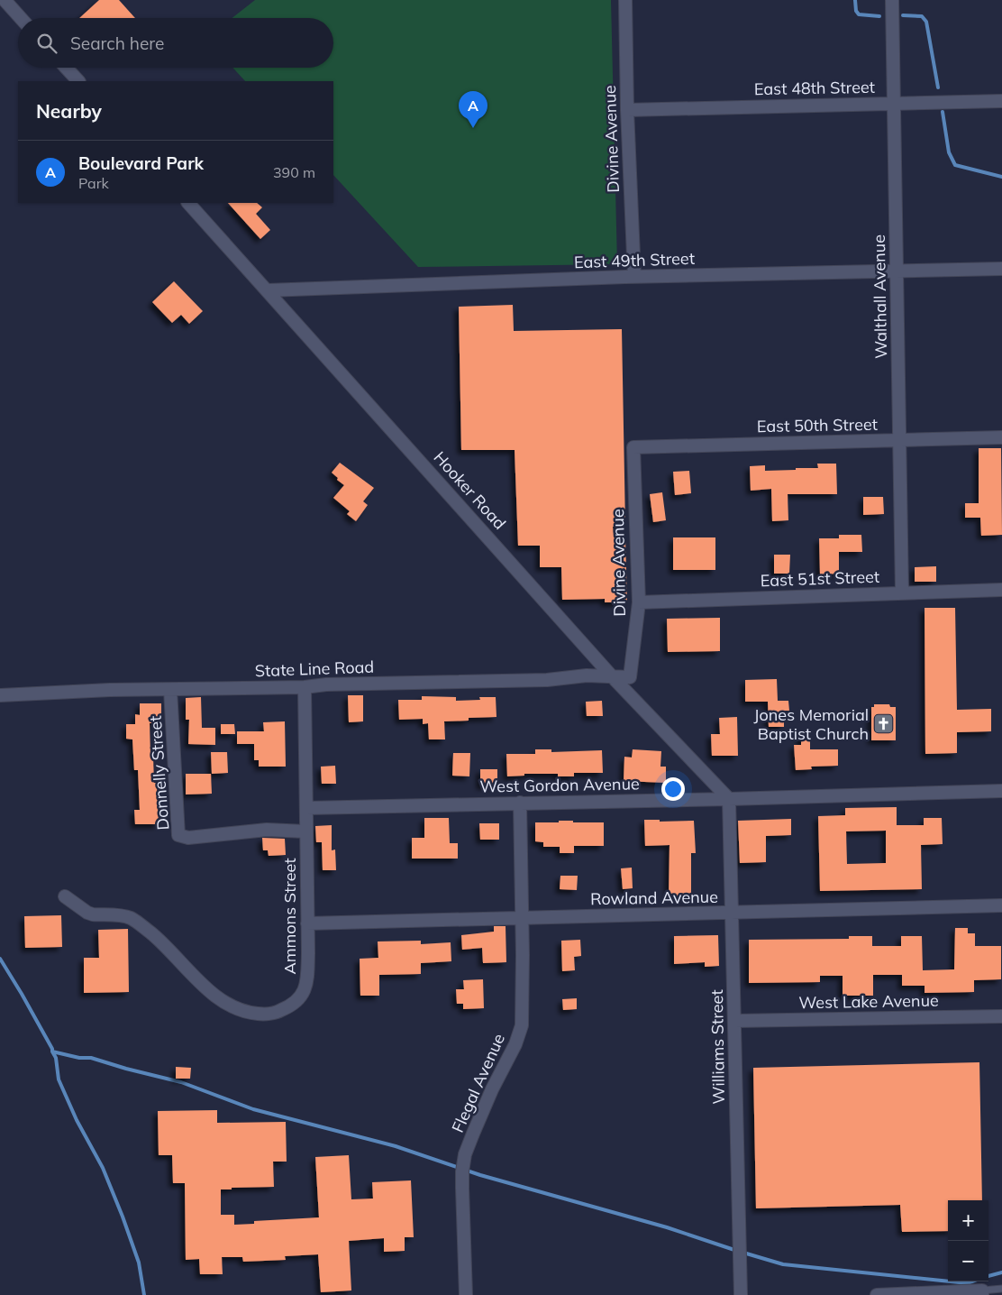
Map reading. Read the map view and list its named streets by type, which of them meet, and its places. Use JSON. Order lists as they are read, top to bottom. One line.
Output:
{"streets":{"street":["East 48th Street","Divine Avenue","East 49th Street","Walthall Avenue","East 50th Street","Hooker Road","East 51st Street","State Line Road","Donnelly Street","West Gordon Avenue","Rowland Avenue","Ammons Street","West Lake Avenue","Williams Street","Flegal Avenue"]},"crossings":[["East 48th Street","Divine Avenue"],["East 48th Street","Walthall Avenue"],["Divine Avenue","East 49th Street"],["Divine Avenue","East 50th Street"],["Divine Avenue","East 51st Street"],["Divine Avenue","State Line Road"],["East 49th Street","Walthall Avenue"],["East 49th Street","Hooker Road"],["Walthall Avenue","East 50th Street"],["Walthall Avenue","East 51st Street"],["Hooker Road","State Line Road"],["Hooker Road","West Gordon Avenue"],["Hooker Road","Williams Street"],["State Line Road","Donnelly Street"],["State Line Road","Ammons Street"],["Donnelly Street","Ammons Street"],["West Gordon Avenue","Ammons Street"],["West Gordon Avenue","Williams Street"],["West Gordon Avenue","Flegal Avenue"],["Rowland Avenue","Ammons Street"],["Rowland Avenue","Williams Street"],["Rowland Avenue","Flegal Avenue"],["West Lake Avenue","Williams Street"]],"places":{"church":["Jones Memorial Baptist Church"]},"page":{"search":"Search here","heading":"Nearby","pins":"A","list":[{"mark":"A","name":"Boulevard Park","note":"Park","value":"390 m"}],"map_buttons":["+","−"]}}
